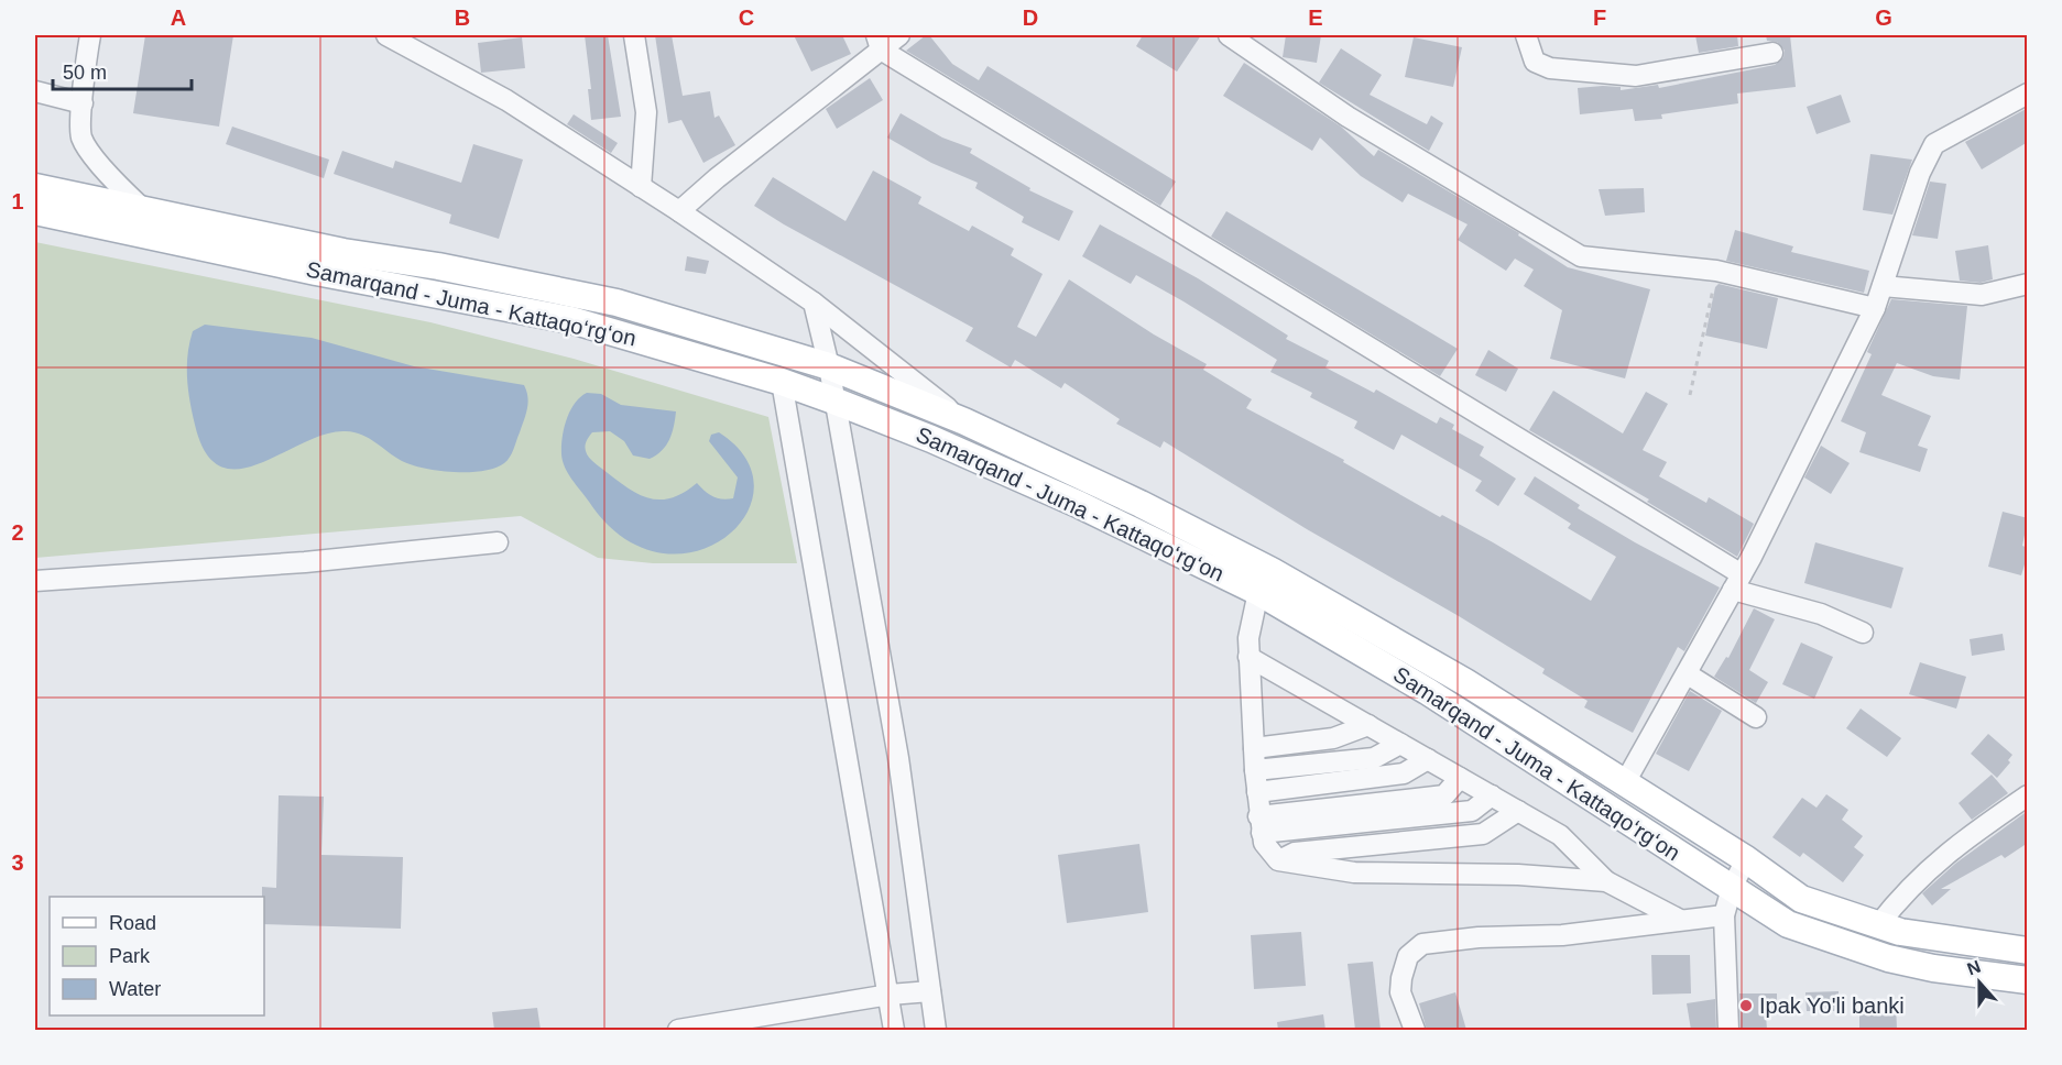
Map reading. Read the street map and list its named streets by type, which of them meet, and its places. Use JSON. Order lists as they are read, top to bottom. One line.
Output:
{"streets":{"main road":["Samarqand - Juma - Kattaqo‘rg‘on"]},"places":["Ipak Yo'li banki"],"legend":["Road","Park","Water"],"scale_bar":"50 m","north":"top","grid":{"columns":["A","B","C","D","E","F","G"],"rows":["1","2","3"]}}
